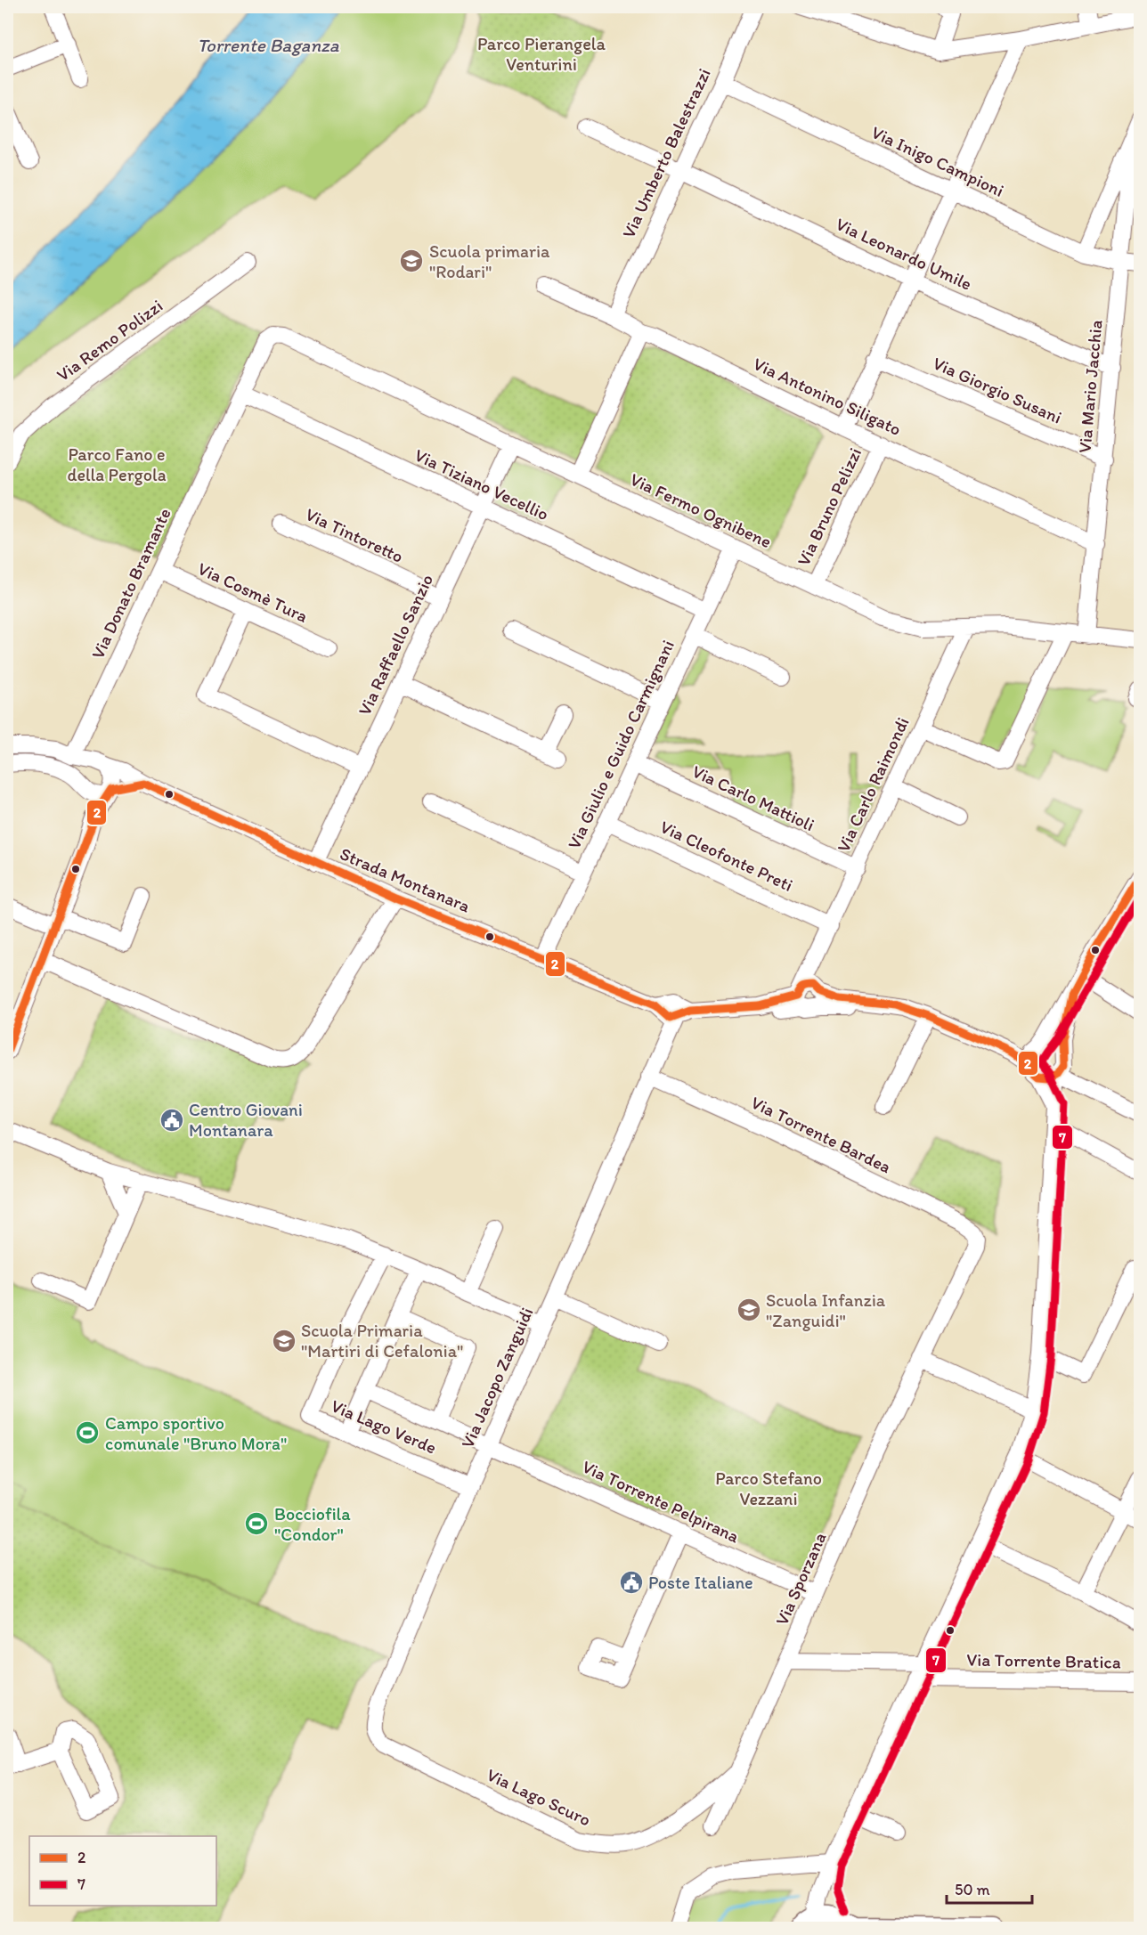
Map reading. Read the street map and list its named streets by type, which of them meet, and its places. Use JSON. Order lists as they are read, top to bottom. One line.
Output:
{"streets":{"street":["Via Umberto Balestrazzi","Via Inigo Campioni","Via Leonardo Umile","Via Remo Polizzi","Via Mario Jacchia","Via Giorgio Susani","Via Antonino Siligato","Via Tiziano Vecellio","Via Bruno Pelizzi","Via Fermo Ognibene","Via Tintoretto","Via Donato Bramante","Via Cosmè Tura","Via Raffaello Sanzio","Via Giulio e Guido Carmignani","Via Carlo Raimondi","Via Carlo Mattioli","Via Cleofonte Preti","Strada Montanara","Via Torrente Bardea","Via Jacopo Zanguidi","Via Lago Verde","Via Torrente Pelpirana","Via Sporzana","Via Torrente Bratica","Via Lago Scuro"]},"crossings":[["Via Umberto Balestrazzi","Via Inigo Campioni"],["Via Umberto Balestrazzi","Via Leonardo Umile"],["Via Umberto Balestrazzi","Via Antonino Siligato"],["Via Inigo Campioni","Via Mario Jacchia"],["Via Leonardo Umile","Via Mario Jacchia"],["Via Mario Jacchia","Via Giorgio Susani"],["Via Mario Jacchia","Via Antonino Siligato"],["Via Mario Jacchia","Via Fermo Ognibene"],["Via Antonino Siligato","Via Bruno Pelizzi"],["Via Tiziano Vecellio","Via Donato Bramante"],["Via Tiziano Vecellio","Via Raffaello Sanzio"],["Via Tiziano Vecellio","Via Giulio e Guido Carmignani"],["Via Bruno Pelizzi","Via Fermo Ognibene"],["Via Fermo Ognibene","Via Donato Bramante"],["Via Fermo Ognibene","Via Raffaello Sanzio"],["Via Fermo Ognibene","Via Giulio e Guido Carmignani"],["Via Fermo Ognibene","Via Carlo Raimondi"],["Via Tintoretto","Via Raffaello Sanzio"],["Via Donato Bramante","Via Cosmè Tura"],["Via Donato Bramante","Strada Montanara"],["Via Raffaello Sanzio","Strada Montanara"],["Via Giulio e Guido Carmignani","Via Carlo Mattioli"],["Via Giulio e Guido Carmignani","Via Cleofonte Preti"],["Via Giulio e Guido Carmignani","Strada Montanara"],["Via Carlo Raimondi","Via Carlo Mattioli"],["Via Carlo Raimondi","Via Cleofonte Preti"],["Via Carlo Raimondi","Strada Montanara"],["Strada Montanara","Via Jacopo Zanguidi"],["Via Torrente Bardea","Via Jacopo Zanguidi"],["Via Torrente Bardea","Via Sporzana"],["Via Jacopo Zanguidi","Via Lago Verde"],["Via Jacopo Zanguidi","Via Torrente Pelpirana"],["Via Jacopo Zanguidi","Via Lago Scuro"],["Via Torrente Pelpirana","Via Sporzana"],["Via Sporzana","Via Lago Scuro"]],"water":["Torrente Baganza"],"parks":["Parco Pierangela Venturini","Parco Fano e della Pergola","Parco Stefano Vezzani"],"places":{"school or university":["Scuola primaria \"Rodari\"","Scuola Infanzia \"Zanguidi\"","Scuola Primaria \"Martiri di Cefalonia\""],"public building":["Centro Giovani Montanara","Poste Italiane"],"sports":["Campo sportivo comunale \"Bruno Mora\"","Bocciofila \"Condor\""]},"lines":["transit line 2","transit line 7"],"legend":["2","7"],"scale_bar":"50 m"}
